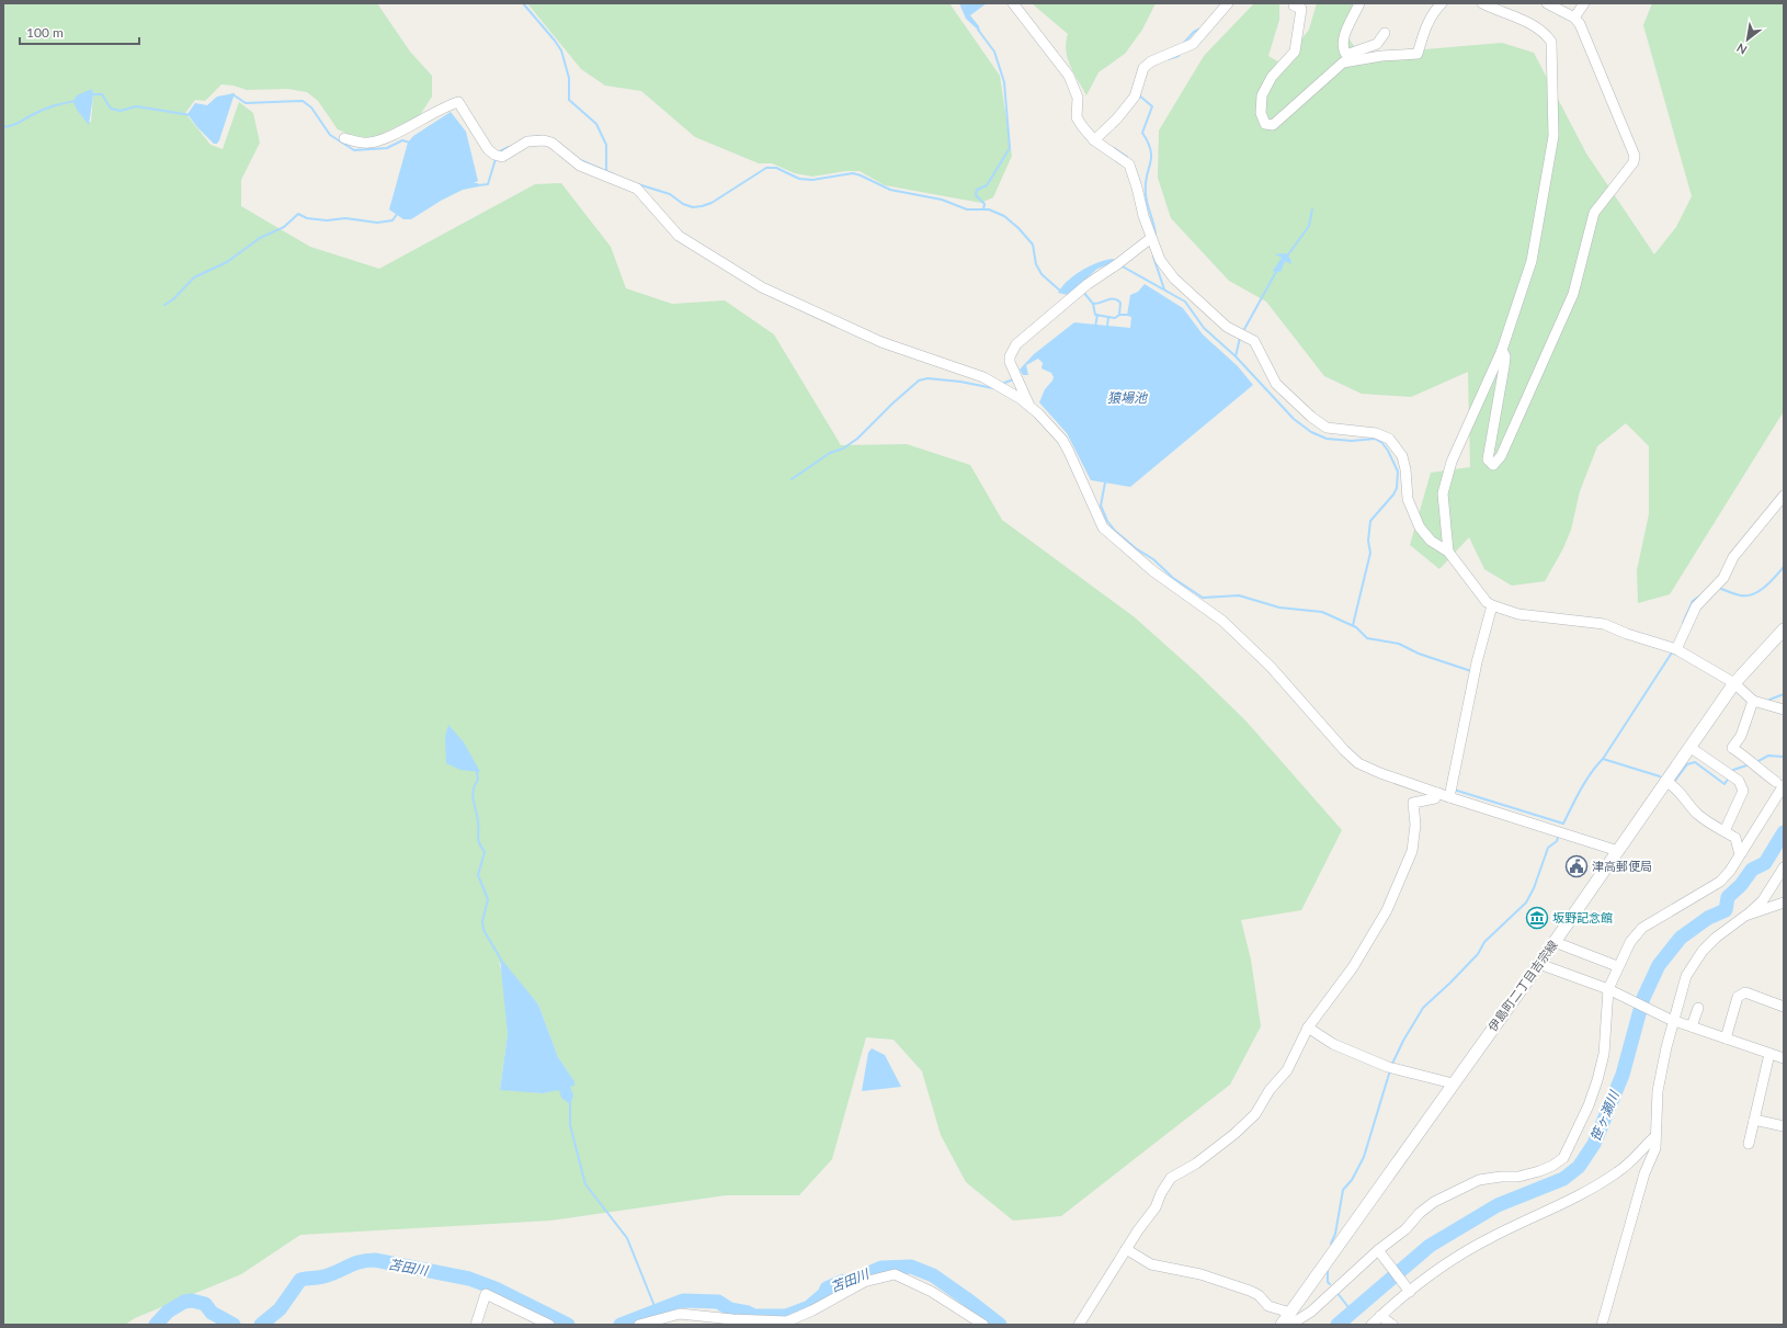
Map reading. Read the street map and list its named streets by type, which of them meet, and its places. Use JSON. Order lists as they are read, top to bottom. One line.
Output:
{"streets":{"street":["伊島町二丁目吉宗線"]},"water":["猿場池","笹ヶ瀬川","苫田川"],"places":{"public building":["津高郵便局"],"museum":["坂野記念館"]},"scale_bar":"100 m","north":"bottom left"}
